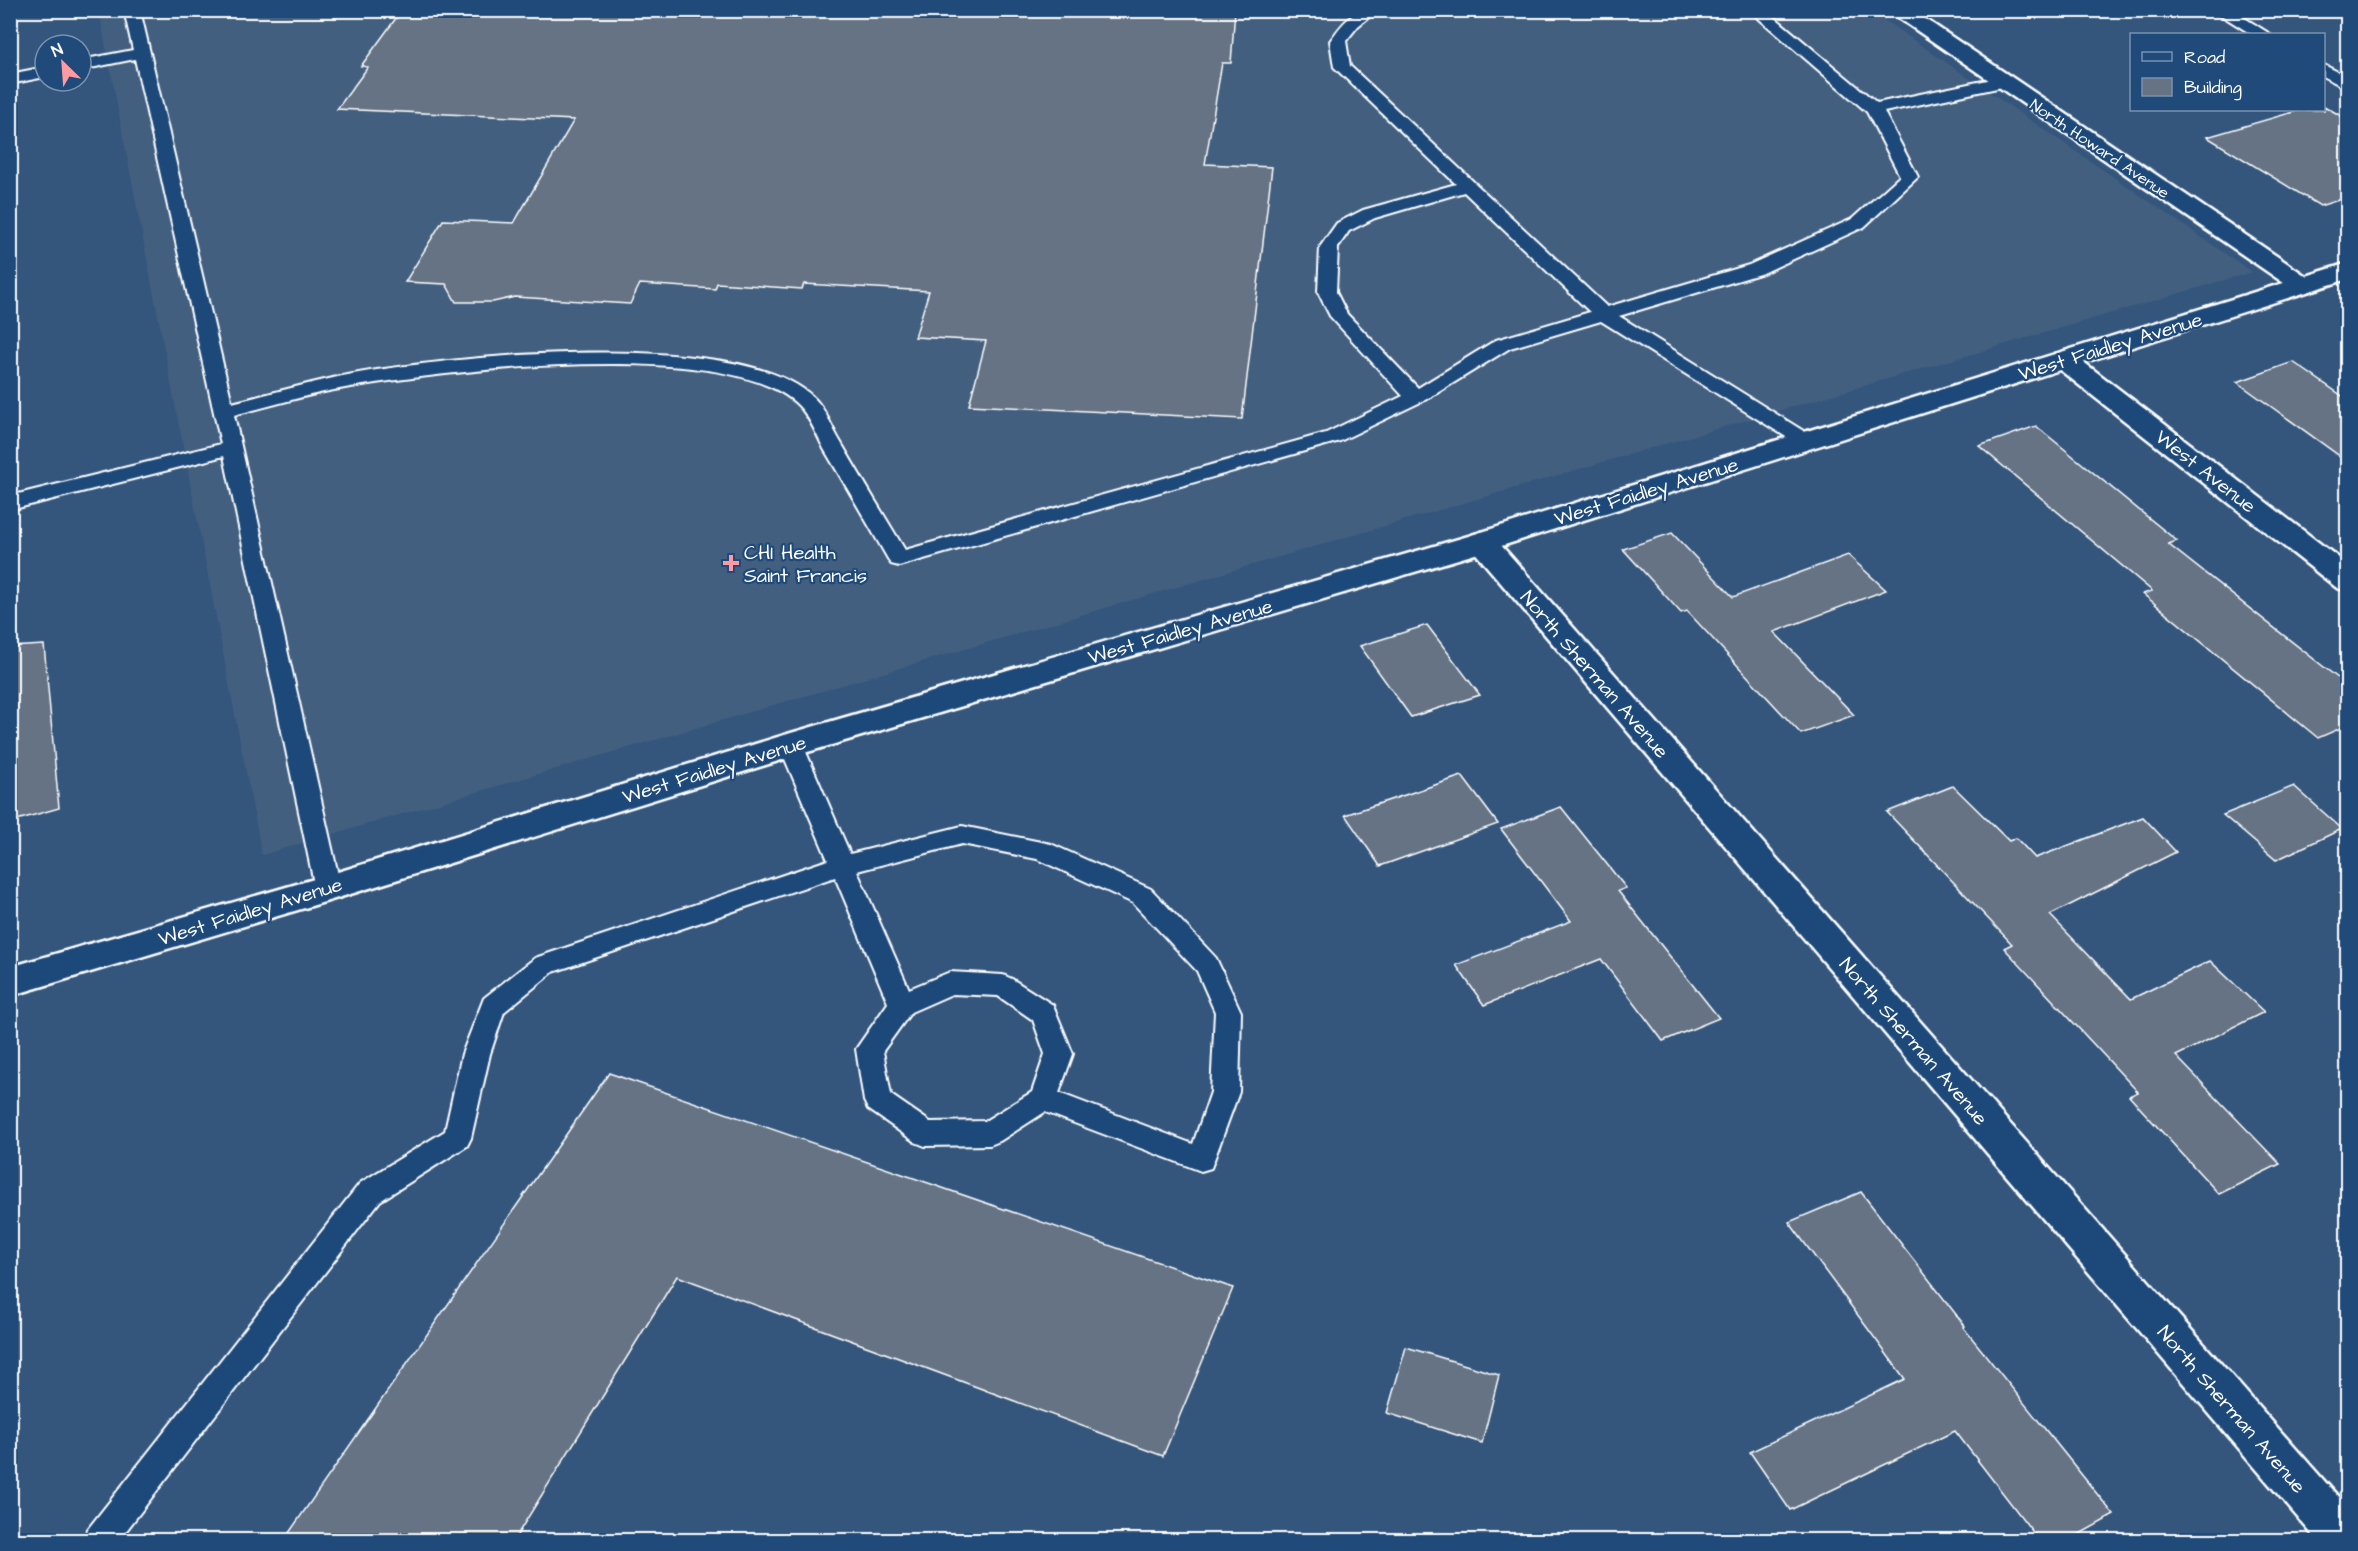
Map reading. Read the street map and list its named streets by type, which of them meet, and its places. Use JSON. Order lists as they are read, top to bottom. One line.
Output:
{"streets":{"street":["North Howard Avenue","West Faidley Avenue","West Avenue","North Sherman Avenue"]},"crossings":[["North Howard Avenue","West Faidley Avenue"],["West Faidley Avenue","West Avenue"],["West Faidley Avenue","North Sherman Avenue"]],"places":{"health":["CHI Health Saint Francis"]},"legend":["Road","Building"],"north":"top left"}
